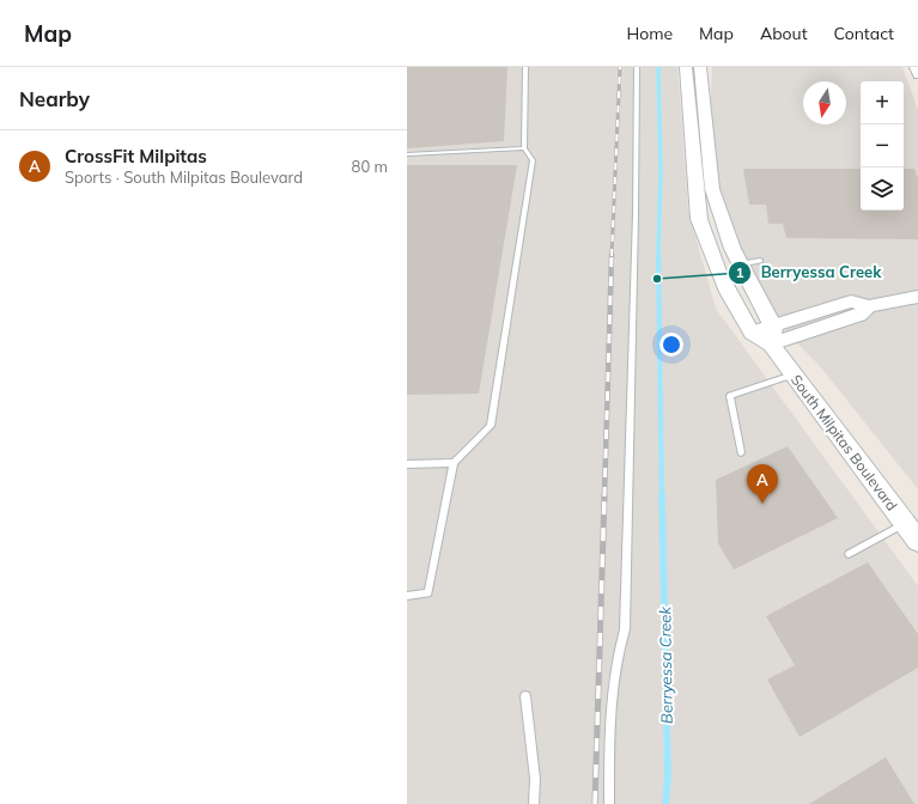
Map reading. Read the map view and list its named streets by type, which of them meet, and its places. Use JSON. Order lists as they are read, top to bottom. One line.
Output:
{"streets":{"main road":["South Milpitas Boulevard"]},"water":["Berryessa Creek"],"places":["Berryessa Creek"],"north":"bottom","page":{"header":"Map","nav":["Home","Map","About","Contact"],"heading":"Nearby","map_buttons":["+","−"],"list":[{"mark":"A","name":"CrossFit Milpitas","note":"Sports · South Milpitas Boulevard","value":"80 m"}],"pins":"A"}}
